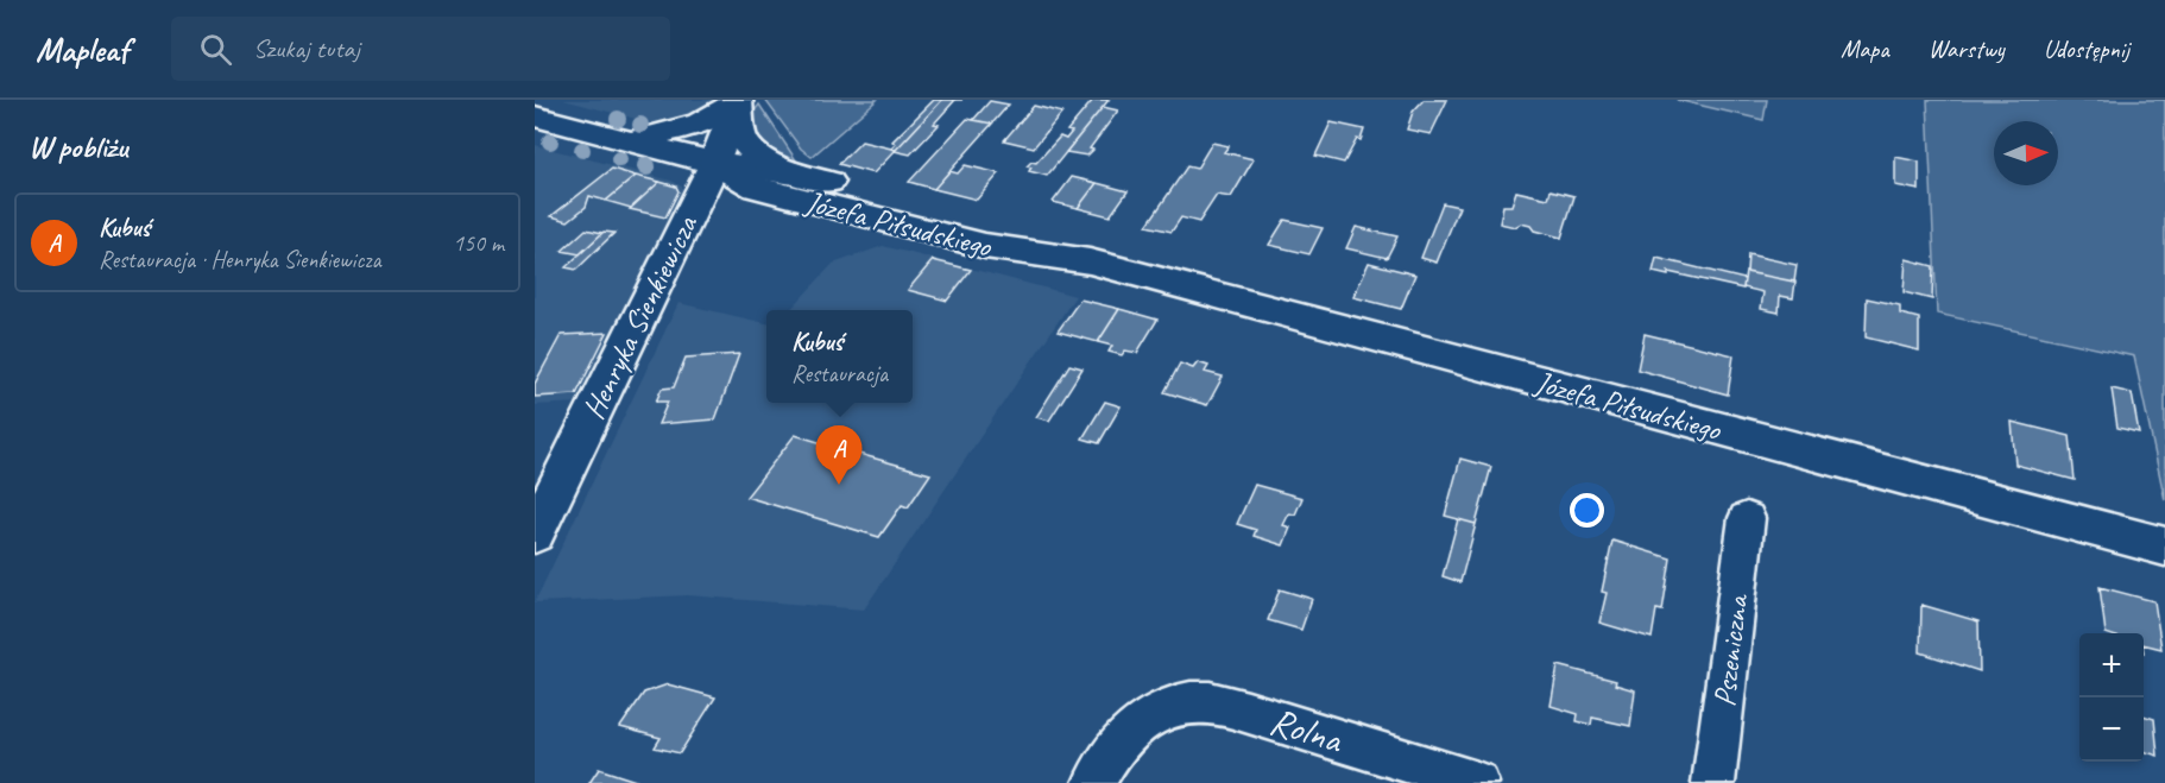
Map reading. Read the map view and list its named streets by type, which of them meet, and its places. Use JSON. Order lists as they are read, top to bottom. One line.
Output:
{"streets":{"main road":["Józefa Piłsudskiego","Henryka Sienkiewicza"],"street":["Pszeniczna","Rolna"]},"crossings":[["Józefa Piłsudskiego","Henryka Sienkiewicza"]],"north":"right","page":{"header":"Mapleaf","search":"Szukaj tutaj","nav":["Mapa","Warstwy","Udostępnij"],"heading":"W pobliżu","list":[{"mark":"A","name":"Kubuś","note":"Restauracja · Henryka Sienkiewicza","value":"150 m"}],"popup":["Kubuś","Restauracja"],"pins":"A","map_buttons":["+","−"]}}
